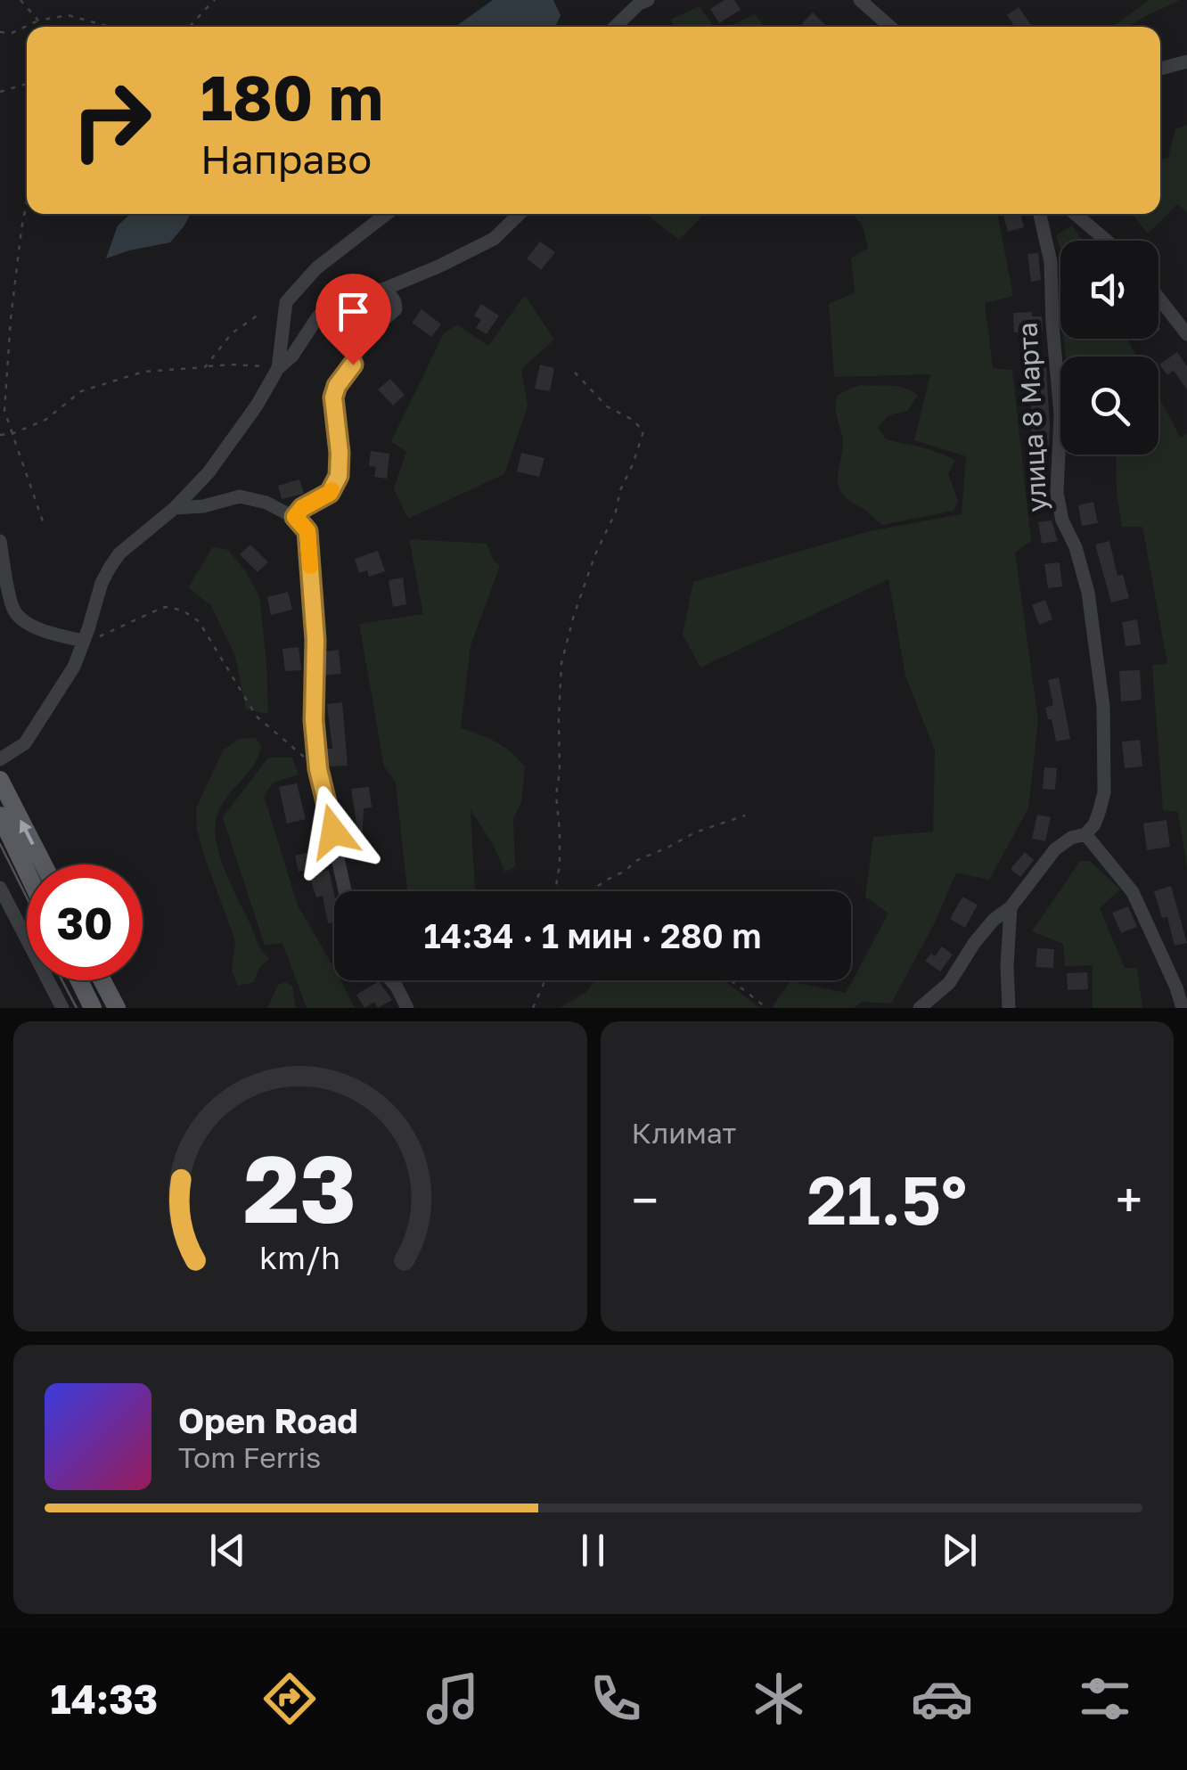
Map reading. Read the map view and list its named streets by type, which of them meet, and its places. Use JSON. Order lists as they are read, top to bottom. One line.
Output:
{"streets":{"street":["улица 8 Марта"]},"page":{"turn":["180 m","Направо"],"limit":"30","trip":"14:34 · 1 мин · 280 m","tile":"Климат","heat":["−","21.5°","+"],"song":["Open Road","Tom Ferris"],"tabs":"14:33","gauge":["23","km/h"]}}
